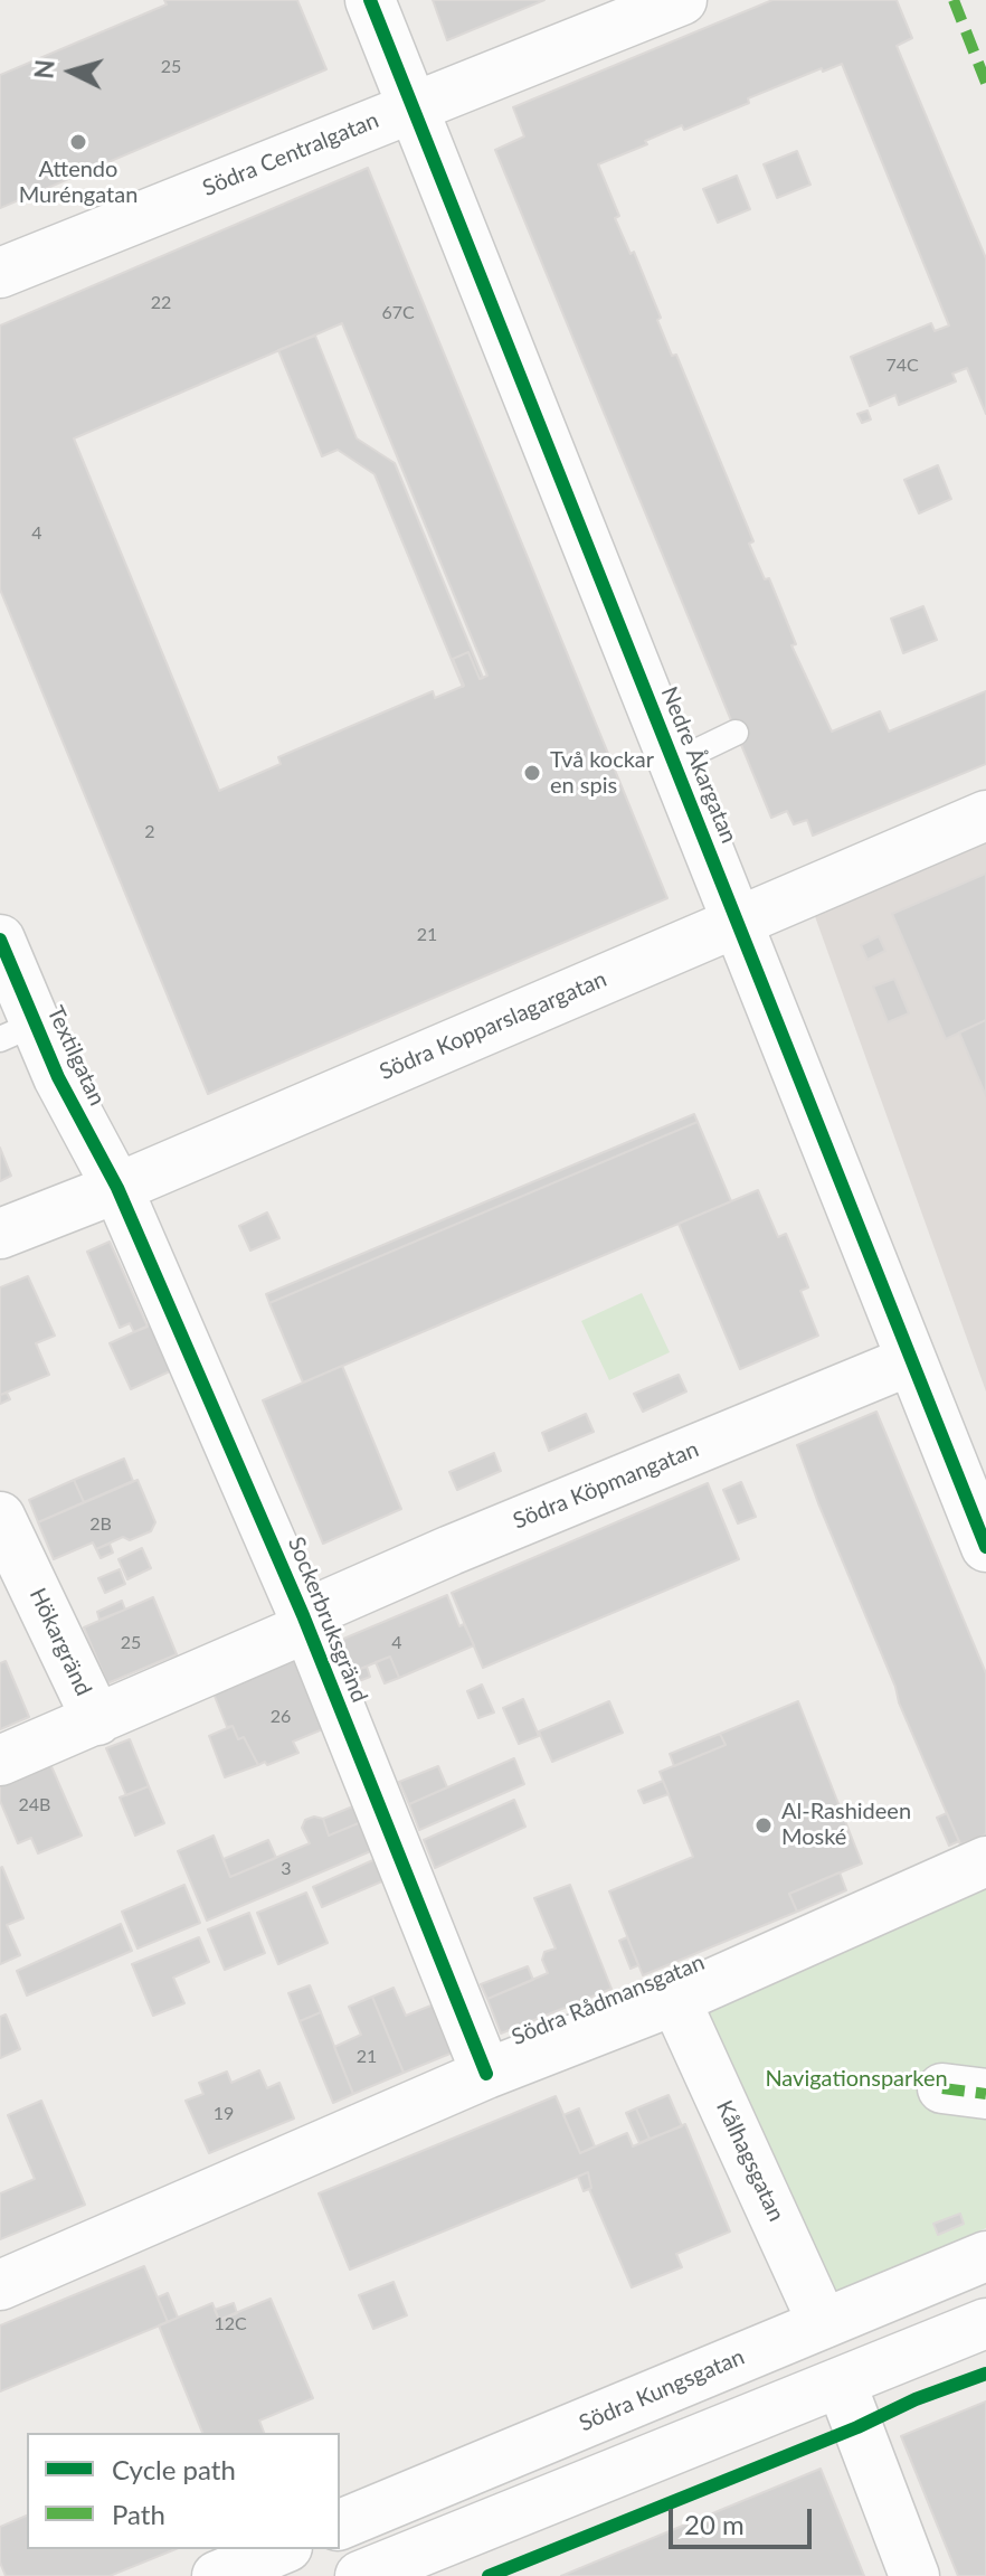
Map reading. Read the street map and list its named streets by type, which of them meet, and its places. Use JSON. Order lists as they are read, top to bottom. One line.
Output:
{"streets":{"street":["Södra Centralgatan","Nedre Åkargatan","Södra Kopparslagargatan","Textilgatan","Södra Köpmangatan","Sockerbruksgränd","Hökargränd","Södra Rådmansgatan","Kålhagsgatan","Södra Kungsgatan"]},"crossings":[["Södra Centralgatan","Nedre Åkargatan"],["Nedre Åkargatan","Södra Kopparslagargatan"],["Nedre Åkargatan","Södra Köpmangatan"],["Södra Kopparslagargatan","Textilgatan"],["Södra Kopparslagargatan","Sockerbruksgränd"],["Textilgatan","Sockerbruksgränd"],["Södra Köpmangatan","Sockerbruksgränd"],["Södra Köpmangatan","Hökargränd"],["Sockerbruksgränd","Södra Rådmansgatan"],["Södra Rådmansgatan","Kålhagsgatan"],["Kålhagsgatan","Södra Kungsgatan"]],"parks":["Navigationsparken"],"places":["Attendo Muréngatan","Två kockar en spis","Al-Rashideen Moské"],"house_numbers":["25","22","67C","74C","4","2","21","2B","25","4","26","24B","3","21","19","12C"],"legend":["Cycle path","Path"],"scale_bar":"20 m","north":"left"}
